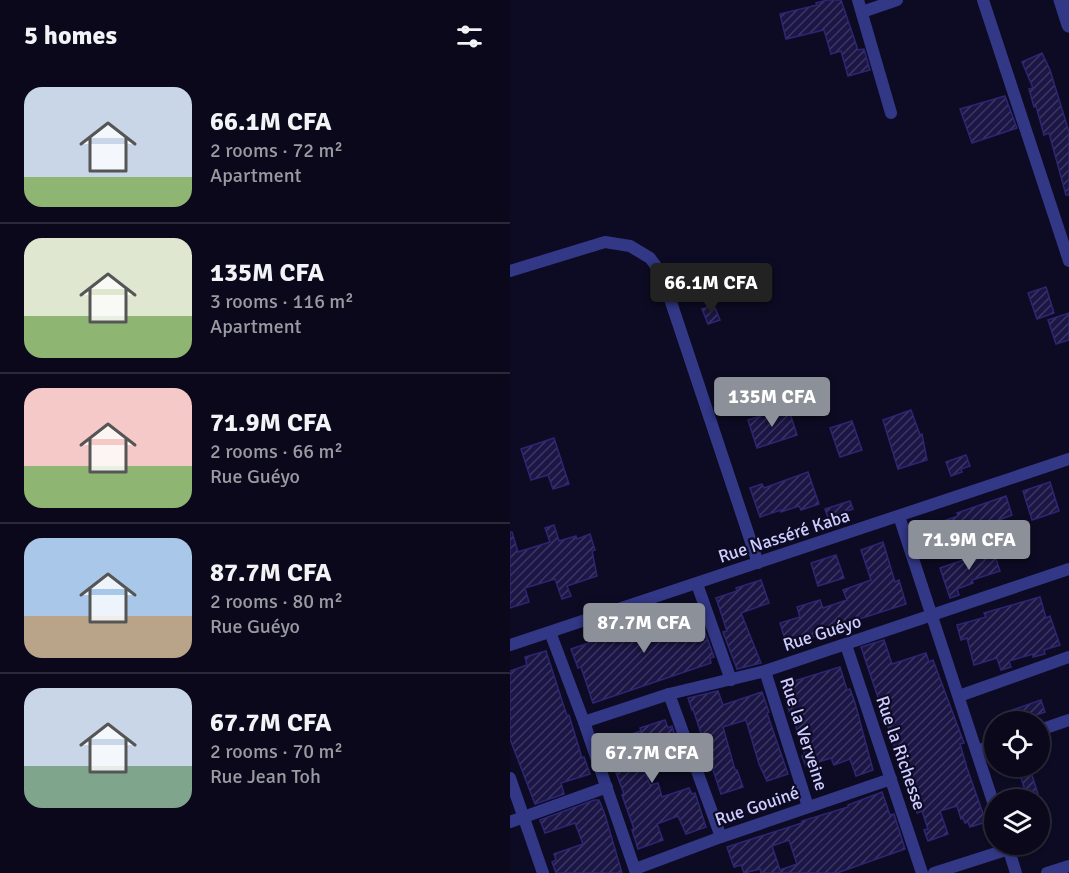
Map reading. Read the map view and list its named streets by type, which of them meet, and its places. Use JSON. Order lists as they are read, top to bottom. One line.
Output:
{"streets":{"street":["Rue Nasséré Kaba","Rue Guéyo","Rue la Verveine","Rue la Richesse","Rue Gouiné"]},"crossings":[["Rue Guéyo","Rue la Verveine"],["Rue Guéyo","Rue la Richesse"],["Rue la Verveine","Rue Gouiné"],["Rue la Richesse","Rue Gouiné"]],"page":{"heading":"5 homes","list":[{"name":"66.1M CFA","note":"2 rooms · 72 m² · Apartment"},{"name":"135M CFA","note":"3 rooms · 116 m² · Apartment"},{"name":"71.9M CFA","note":"2 rooms · 66 m² · Rue Guéyo"},{"name":"87.7M CFA","note":"2 rooms · 80 m² · Rue Guéyo"},{"name":"67.7M CFA","note":"2 rooms · 70 m² · Rue Jean Toh"}],"price":["66.1M CFA","135M CFA","71.9M CFA","87.7M CFA","67.7M CFA"]}}
